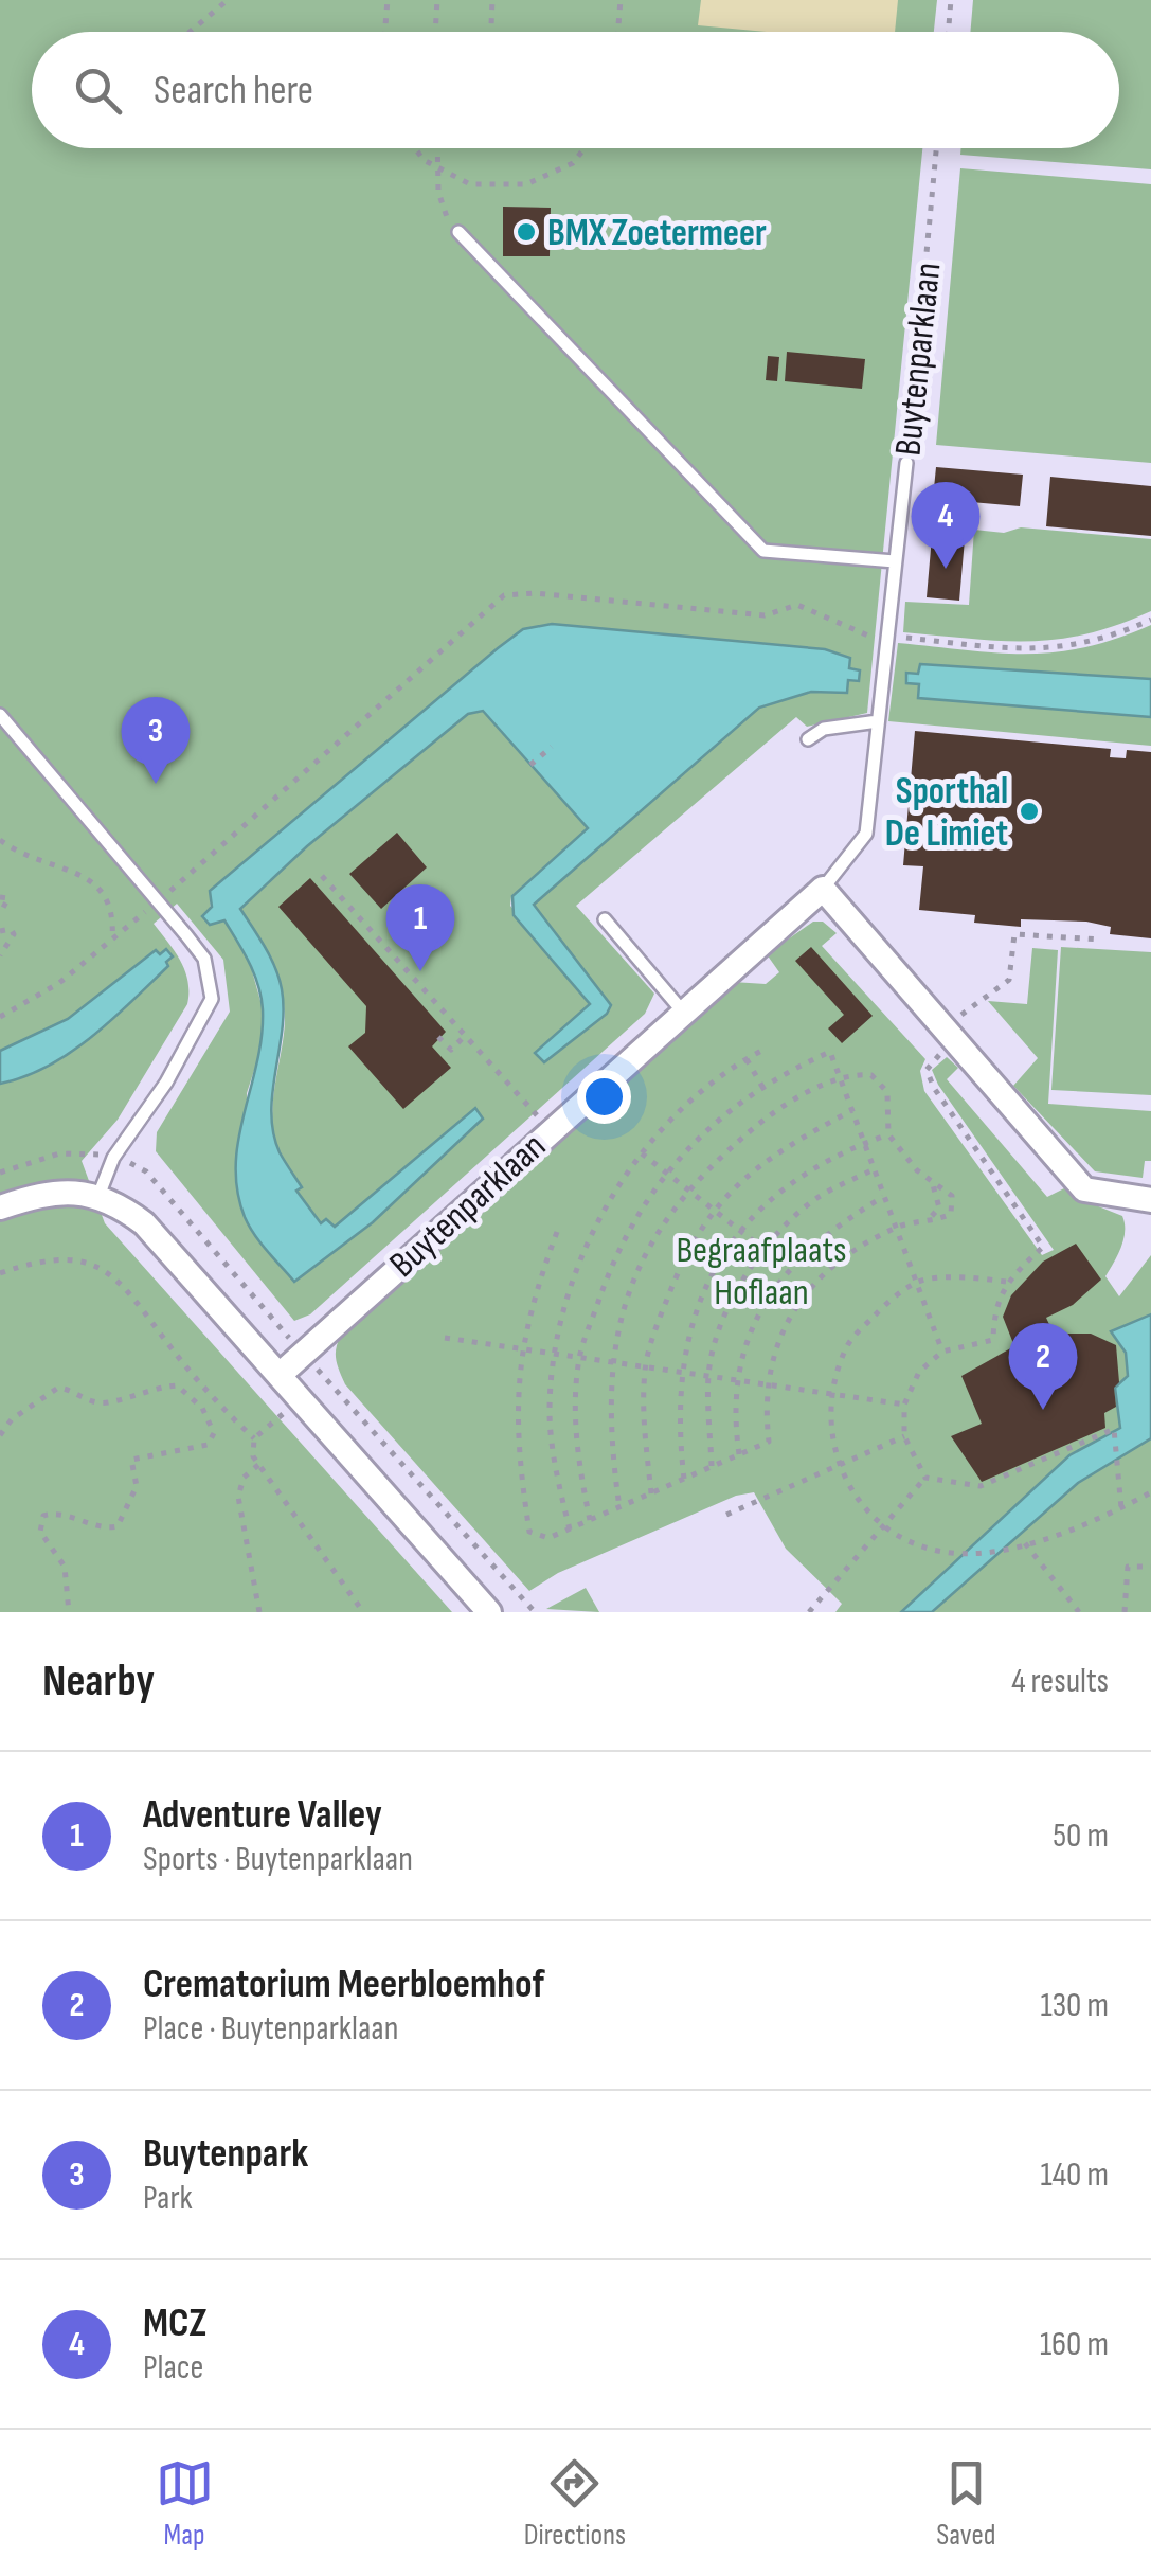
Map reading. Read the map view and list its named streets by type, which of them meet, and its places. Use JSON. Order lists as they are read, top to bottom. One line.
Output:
{"streets":{"street":["Buytenparklaan"]},"parks":["Begraafplaats Hoflaan"],"places":["BMX Zoetermeer","Sporthal De Limiet"],"page":{"search":"Search here","pins":["4","3","1","2"],"heading":["Nearby","4 results"],"list":[{"mark":"1","name":"Adventure Valley","note":"Sports · Buytenparklaan","value":"50 m"},{"mark":"2","name":"Crematorium Meerbloemhof","note":"Place · Buytenparklaan","value":"130 m"},{"mark":"3","name":"Buytenpark","note":"Park","value":"140 m"},{"mark":"4","name":"MCZ","note":"Place","value":"160 m"}],"nav":["Map","Directions","Saved"]}}
